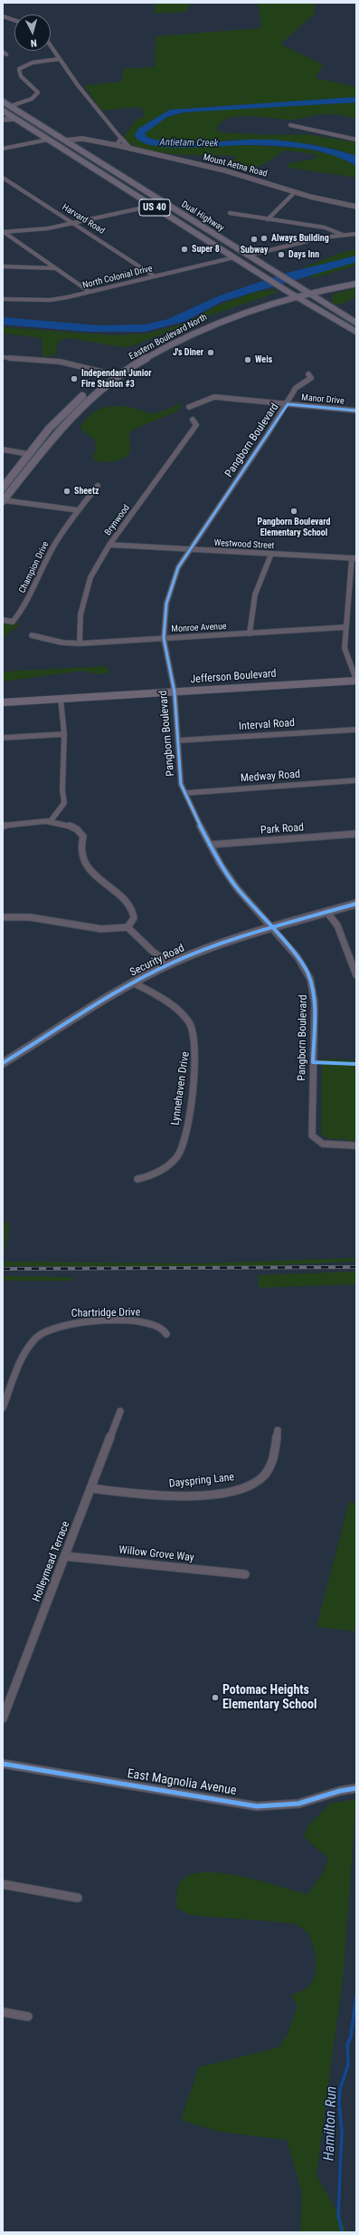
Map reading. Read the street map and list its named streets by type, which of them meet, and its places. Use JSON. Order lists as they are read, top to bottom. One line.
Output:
{"streets":{"main road":["US 40","Dual Highway","Eastern Boulevard North","Jefferson Boulevard"],"street":["Mount Aetna Road","Harvard Road","North Colonial Drive","Manor Drive","Pangborn Boulevard","Brynwood","Westwood Street","Champion Drive","Monroe Avenue","Interval Road","Medway Road","Park Road","Security Road","Lynnehaven Drive","Chartridge Drive","Dayspring Lane","Willow Grove Way","Holleymead Terrace","East Magnolia Avenue"]},"crossings":[["Mount Aetna Road","Dual Highway"],["Dual Highway","North Colonial Drive"],["Dual Highway","Eastern Boulevard North"],["Harvard Road","North Colonial Drive"],["Manor Drive","Pangborn Boulevard"],["Pangborn Boulevard","Westwood Street"],["Pangborn Boulevard","Monroe Avenue"],["Pangborn Boulevard","Jefferson Boulevard"],["Pangborn Boulevard","Interval Road"],["Pangborn Boulevard","Medway Road"],["Pangborn Boulevard","Park Road"],["Pangborn Boulevard","Security Road"],["Brynwood","Westwood Street"],["Brynwood","Monroe Avenue"],["Security Road","Lynnehaven Drive"],["Dayspring Lane","Holleymead Terrace"],["Willow Grove Way","Holleymead Terrace"]],"water":["Antietam Creek","Hamilton Run"],"places":["Always Building","Subway","Super 8","Days Inn","J's Diner","Weis","Independant Junior Fire Station #3","Sheetz","Pangborn Boulevard Elementary School","Potomac Heights Elementary School"],"north":"bottom"}
